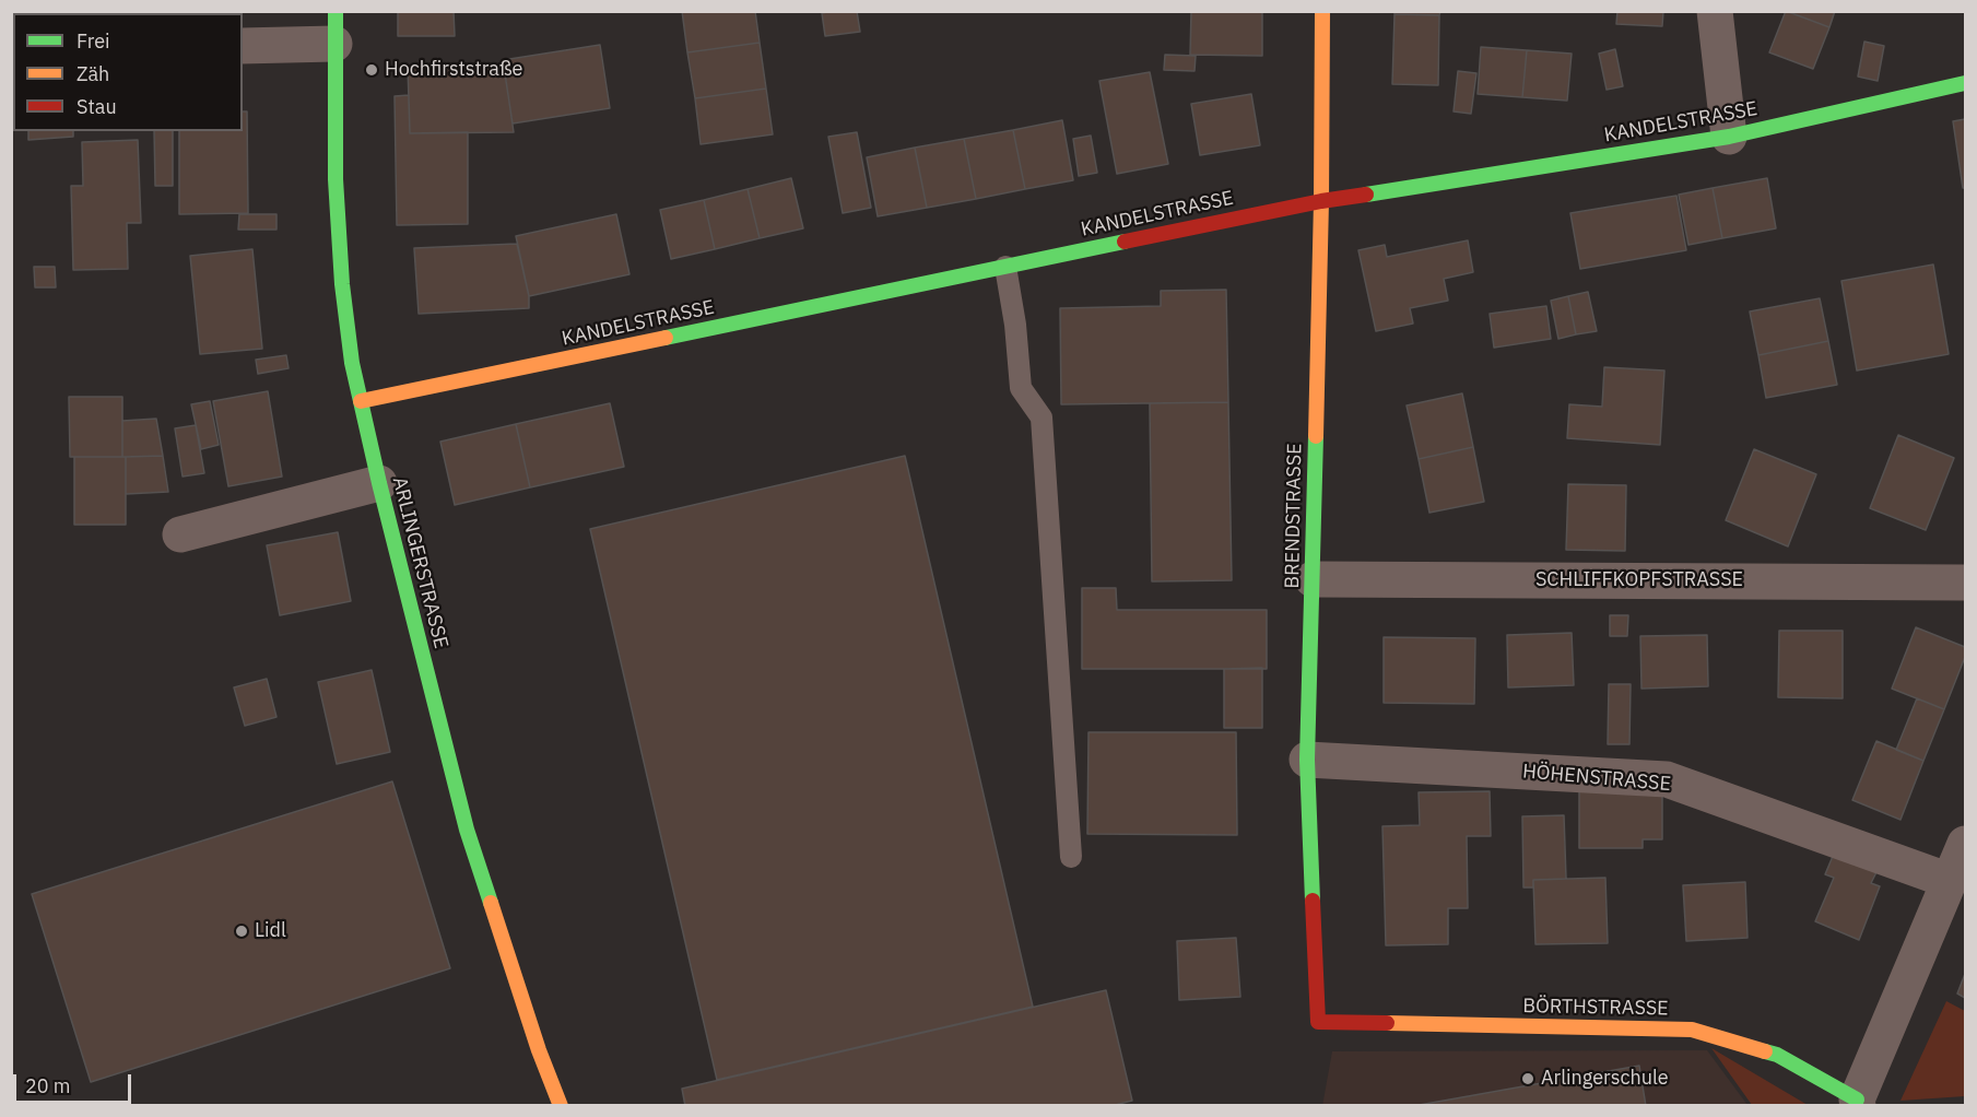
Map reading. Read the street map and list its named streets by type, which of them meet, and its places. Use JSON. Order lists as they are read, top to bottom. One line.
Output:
{"streets":{"street":["KANDELSTRASSE","BRENDSTRASSE","ARLINGERSTRASSE","SCHLIFFKOPFSTRASSE","HÖHENSTRASSE","BÖRTHSTRASSE"]},"crossings":[["KANDELSTRASSE","BRENDSTRASSE"],["KANDELSTRASSE","ARLINGERSTRASSE"],["BRENDSTRASSE","SCHLIFFKOPFSTRASSE"],["BRENDSTRASSE","HÖHENSTRASSE"],["BRENDSTRASSE","BÖRTHSTRASSE"]],"places":["Hochfirststraße","Lidl","Arlingerschule"],"legend":["Frei","Zäh","Stau"],"scale_bar":"20 m"}
